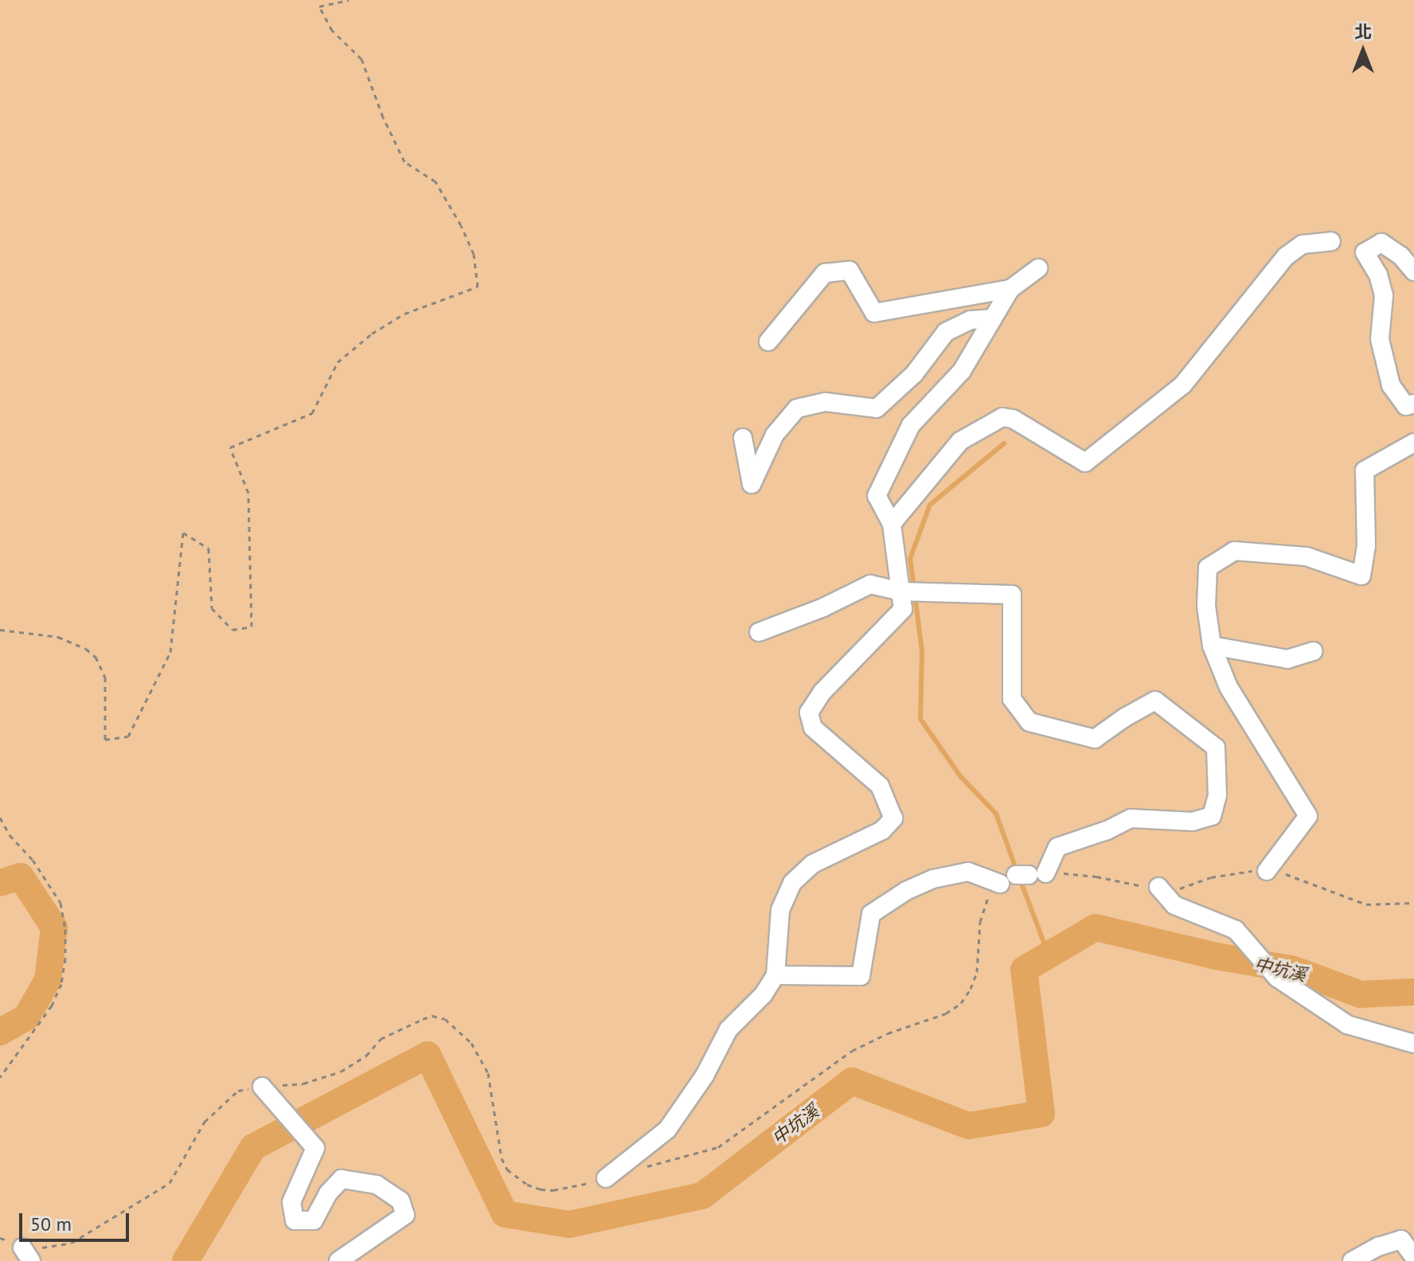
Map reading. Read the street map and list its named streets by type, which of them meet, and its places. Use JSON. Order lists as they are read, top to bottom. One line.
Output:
{"water":["中坑溪"],"scale_bar":"50 m","north":"top"}
